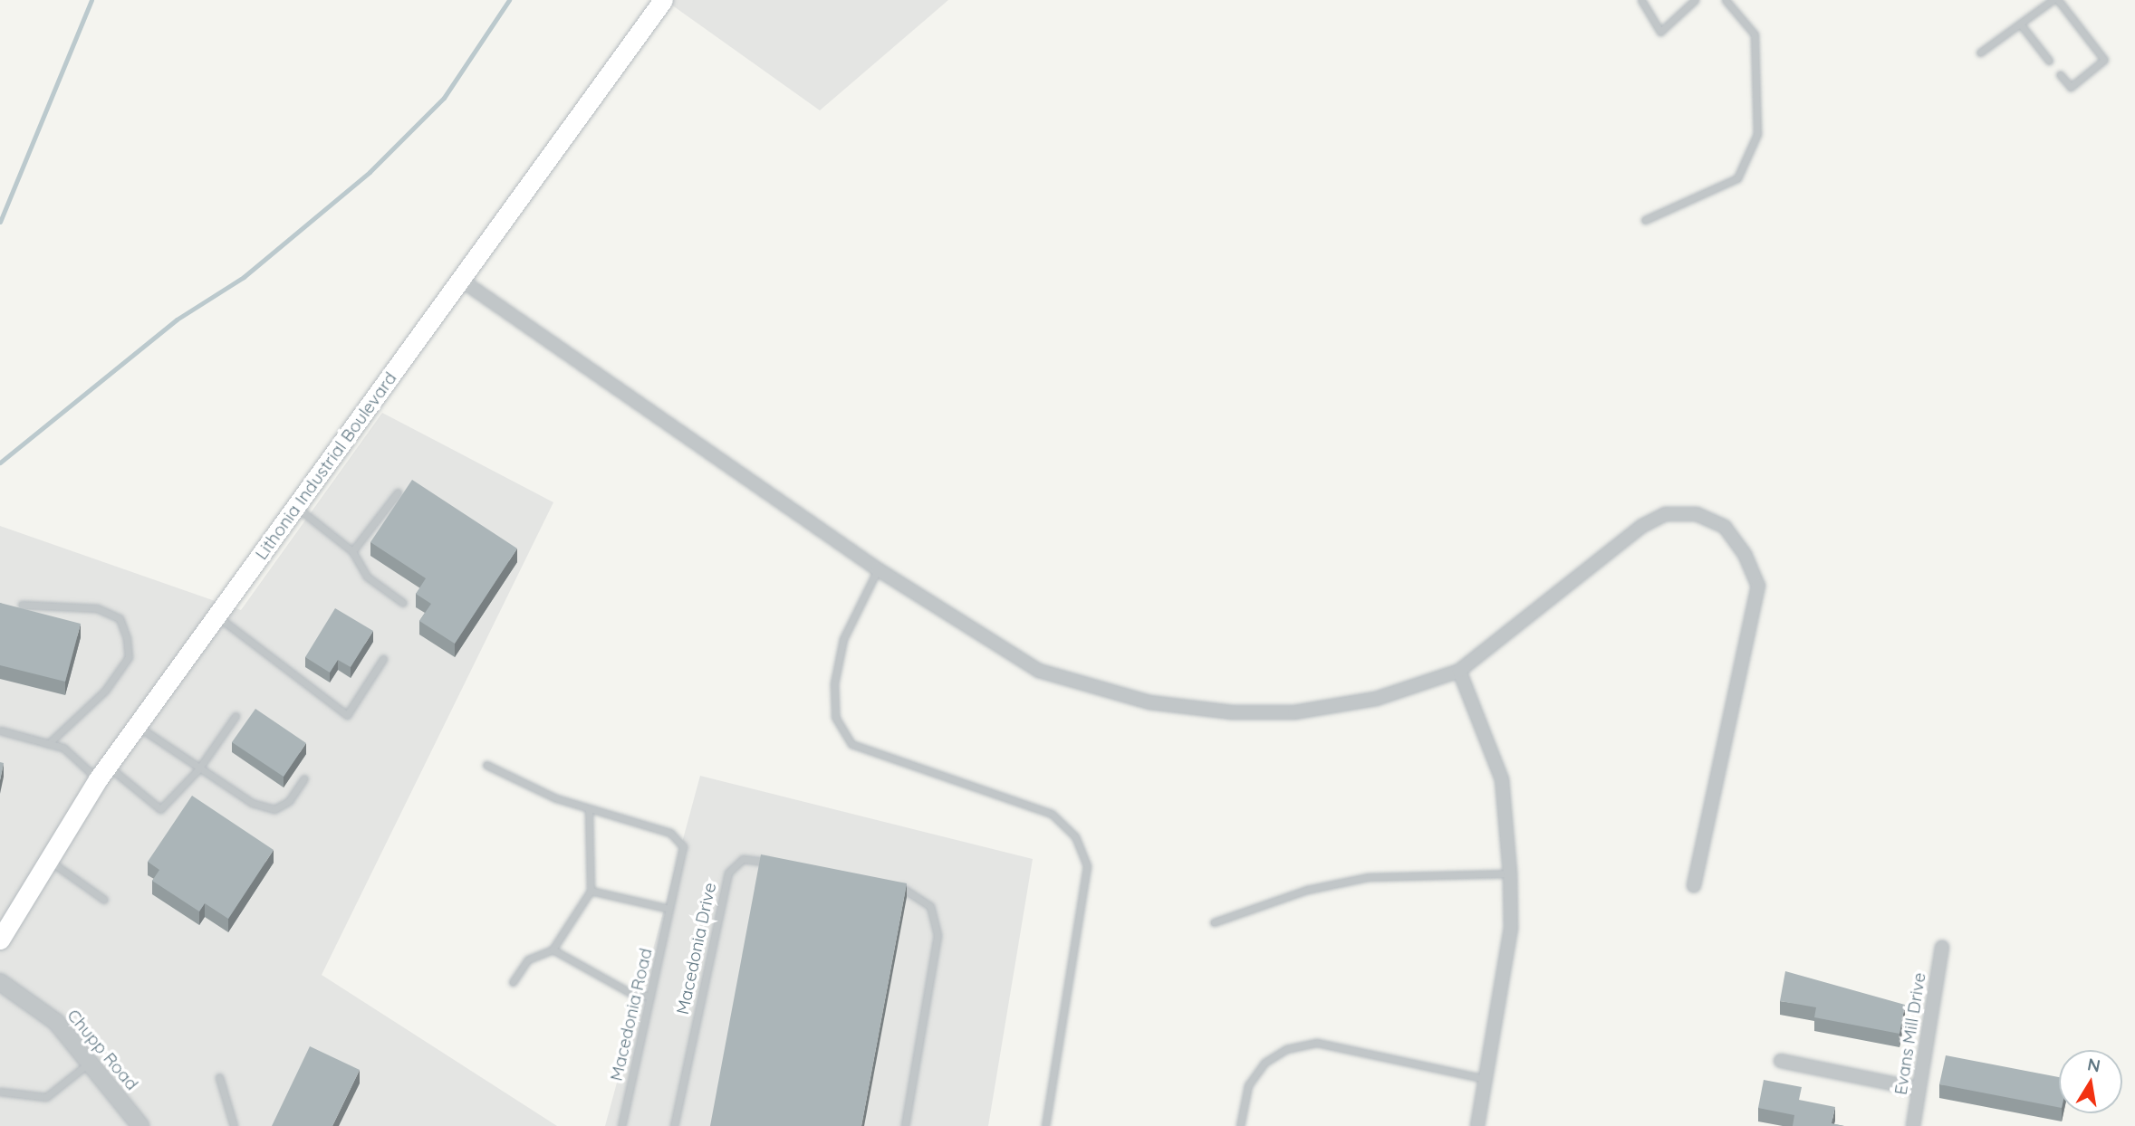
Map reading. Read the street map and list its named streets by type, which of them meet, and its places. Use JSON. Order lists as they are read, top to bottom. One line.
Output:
{"streets":{"main road":["Lithonia Industrial Boulevard"],"street":["Evans Mill Drive","Chupp Road"],"lane":["Macedonia Drive","Macedonia Road"]},"north":"top"}
